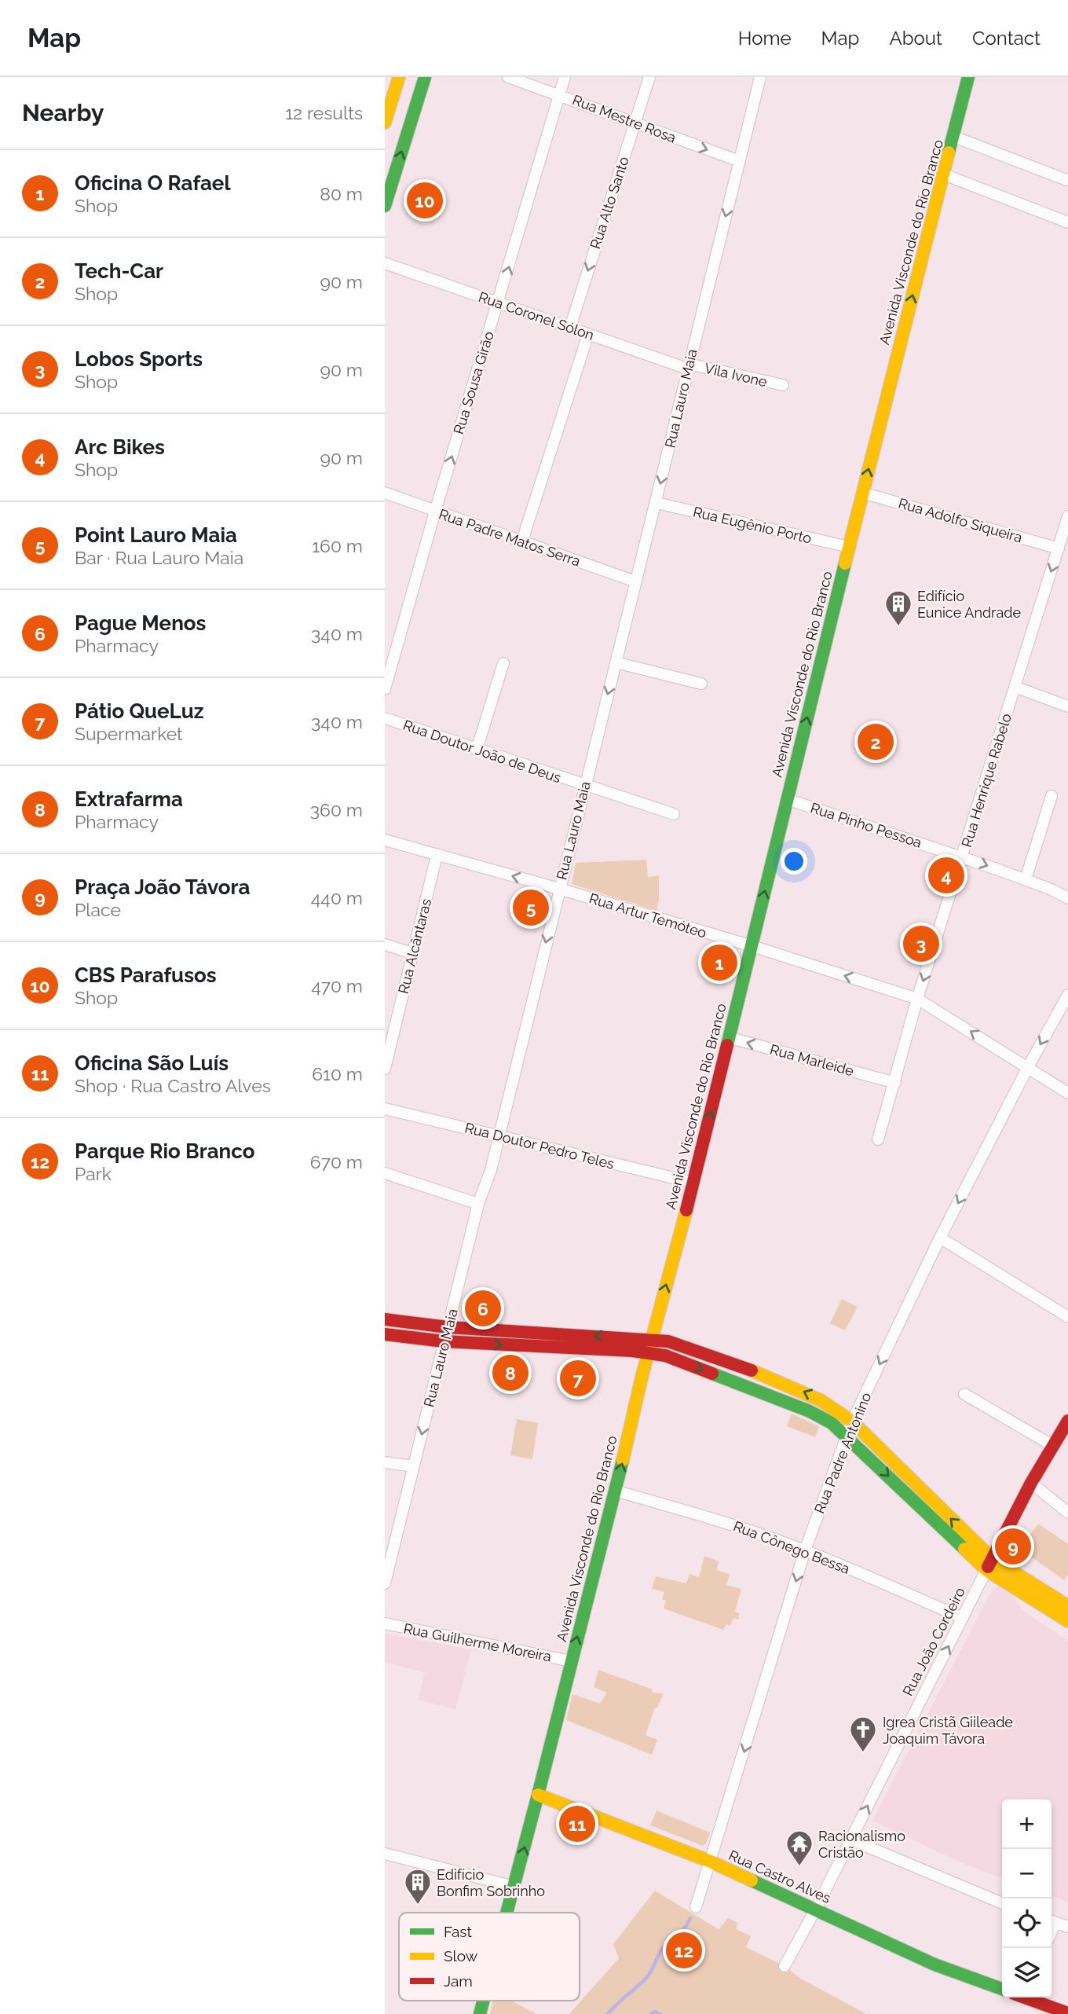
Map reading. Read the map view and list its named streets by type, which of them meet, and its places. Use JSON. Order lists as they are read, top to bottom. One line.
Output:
{"streets":{"main road":["Avenida Visconde do Rio Branco","Rua João Cordeiro","Rua Castro Alves"],"street":["Rua Mestre Rosa","Rua Alto Santo","Rua Coronel Sólon","Vila Ivone","Rua Sousa Girão","Rua Lauro Maia","Rua Adolfo Siqueira","Rua Eugênio Porto","Rua Padre Matos Serra","Rua Doutor João de Deus","Rua Henrique Rabelo","Rua Pinho Pessoa","Rua Artur Temóteo","Rua Alcântaras","Rua Marleide","Rua Doutor Pedro Teles","Rua Padre Antonino","Rua Cônego Bessa","Rua Guilherme Moreira"]},"crossings":[["Rua Mestre Rosa","Rua Alto Santo"],["Rua Mestre Rosa","Rua Sousa Girão"],["Rua Mestre Rosa","Rua Lauro Maia"],["Rua Alto Santo","Rua Coronel Sólon"],["Avenida Visconde do Rio Branco","Rua Adolfo Siqueira"],["Avenida Visconde do Rio Branco","Rua Eugênio Porto"],["Avenida Visconde do Rio Branco","Rua Pinho Pessoa"],["Avenida Visconde do Rio Branco","Rua Artur Temóteo"],["Avenida Visconde do Rio Branco","Rua Marleide"],["Avenida Visconde do Rio Branco","Rua Doutor Pedro Teles"],["Avenida Visconde do Rio Branco","Rua Cônego Bessa"],["Avenida Visconde do Rio Branco","Rua Guilherme Moreira"],["Avenida Visconde do Rio Branco","Rua Castro Alves"],["Rua Coronel Sólon","Vila Ivone"],["Rua Coronel Sólon","Rua Sousa Girão"],["Rua Coronel Sólon","Rua Lauro Maia"],["Vila Ivone","Rua Lauro Maia"],["Rua Sousa Girão","Rua Padre Matos Serra"],["Rua Lauro Maia","Rua Eugênio Porto"],["Rua Lauro Maia","Rua Padre Matos Serra"],["Rua Lauro Maia","Rua Doutor João de Deus"],["Rua Lauro Maia","Rua Artur Temóteo"],["Rua Lauro Maia","Rua Doutor Pedro Teles"],["Rua Adolfo Siqueira","Rua Henrique Rabelo"],["Rua Henrique Rabelo","Rua Pinho Pessoa"],["Rua Henrique Rabelo","Rua Artur Temóteo"],["Rua Henrique Rabelo","Rua Marleide"],["Rua Artur Temóteo","Rua Alcântaras"],["Rua Artur Temóteo","Rua Padre Antonino"],["Rua Padre Antonino","Rua Cônego Bessa"],["Rua Padre Antonino","Rua Castro Alves"],["Rua Cônego Bessa","Rua João Cordeiro"],["Rua João Cordeiro","Rua Castro Alves"]],"one_way":["Rua Mestre Rosa","Rua Alto Santo","Avenida Visconde do Rio Branco","Rua Lauro Maia","Rua Henrique Rabelo","Rua Artur Temóteo","Rua Marleide","Rua Padre Antonino","Rua João Cordeiro"],"places":{"building":["Edifício Eunice Andrade","Edifício Bonfim Sobrinho"],"church":["Igrea Cristã Giileade Joaquim Távora"],"temple":["Racionalismo Cristão"]},"legend":["Fast","Slow","Jam"],"page":{"header":"Map","nav":["Home","Map","About","Contact"],"heading":["Nearby","12 results"],"list":[{"mark":"1","name":"Oficina O Rafael","note":"Shop","value":"80 m"},{"mark":"2","name":"Tech-Car","note":"Shop","value":"90 m"},{"mark":"3","name":"Lobos Sports","note":"Shop","value":"90 m"},{"mark":"4","name":"Arc Bikes","note":"Shop","value":"90 m"},{"mark":"5","name":"Point Lauro Maia","note":"Bar · Rua Lauro Maia","value":"160 m"},{"mark":"6","name":"Pague Menos","note":"Pharmacy","value":"340 m"},{"mark":"7","name":"Pátio QueLuz","note":"Supermarket","value":"340 m"},{"mark":"8","name":"Extrafarma","note":"Pharmacy","value":"360 m"},{"mark":"9","name":"Praça João Távora","note":"Place","value":"440 m"},{"mark":"10","name":"CBS Parafusos","note":"Shop","value":"470 m"},{"mark":"11","name":"Oficina São Luís","note":"Shop · Rua Castro Alves","value":"610 m"},{"mark":"12","name":"Parque Rio Branco","note":"Park","value":"670 m"}],"pins":["10","2","4","5","3","1","6","8","7","9","11","12"],"map_buttons":["+","−"]}}
